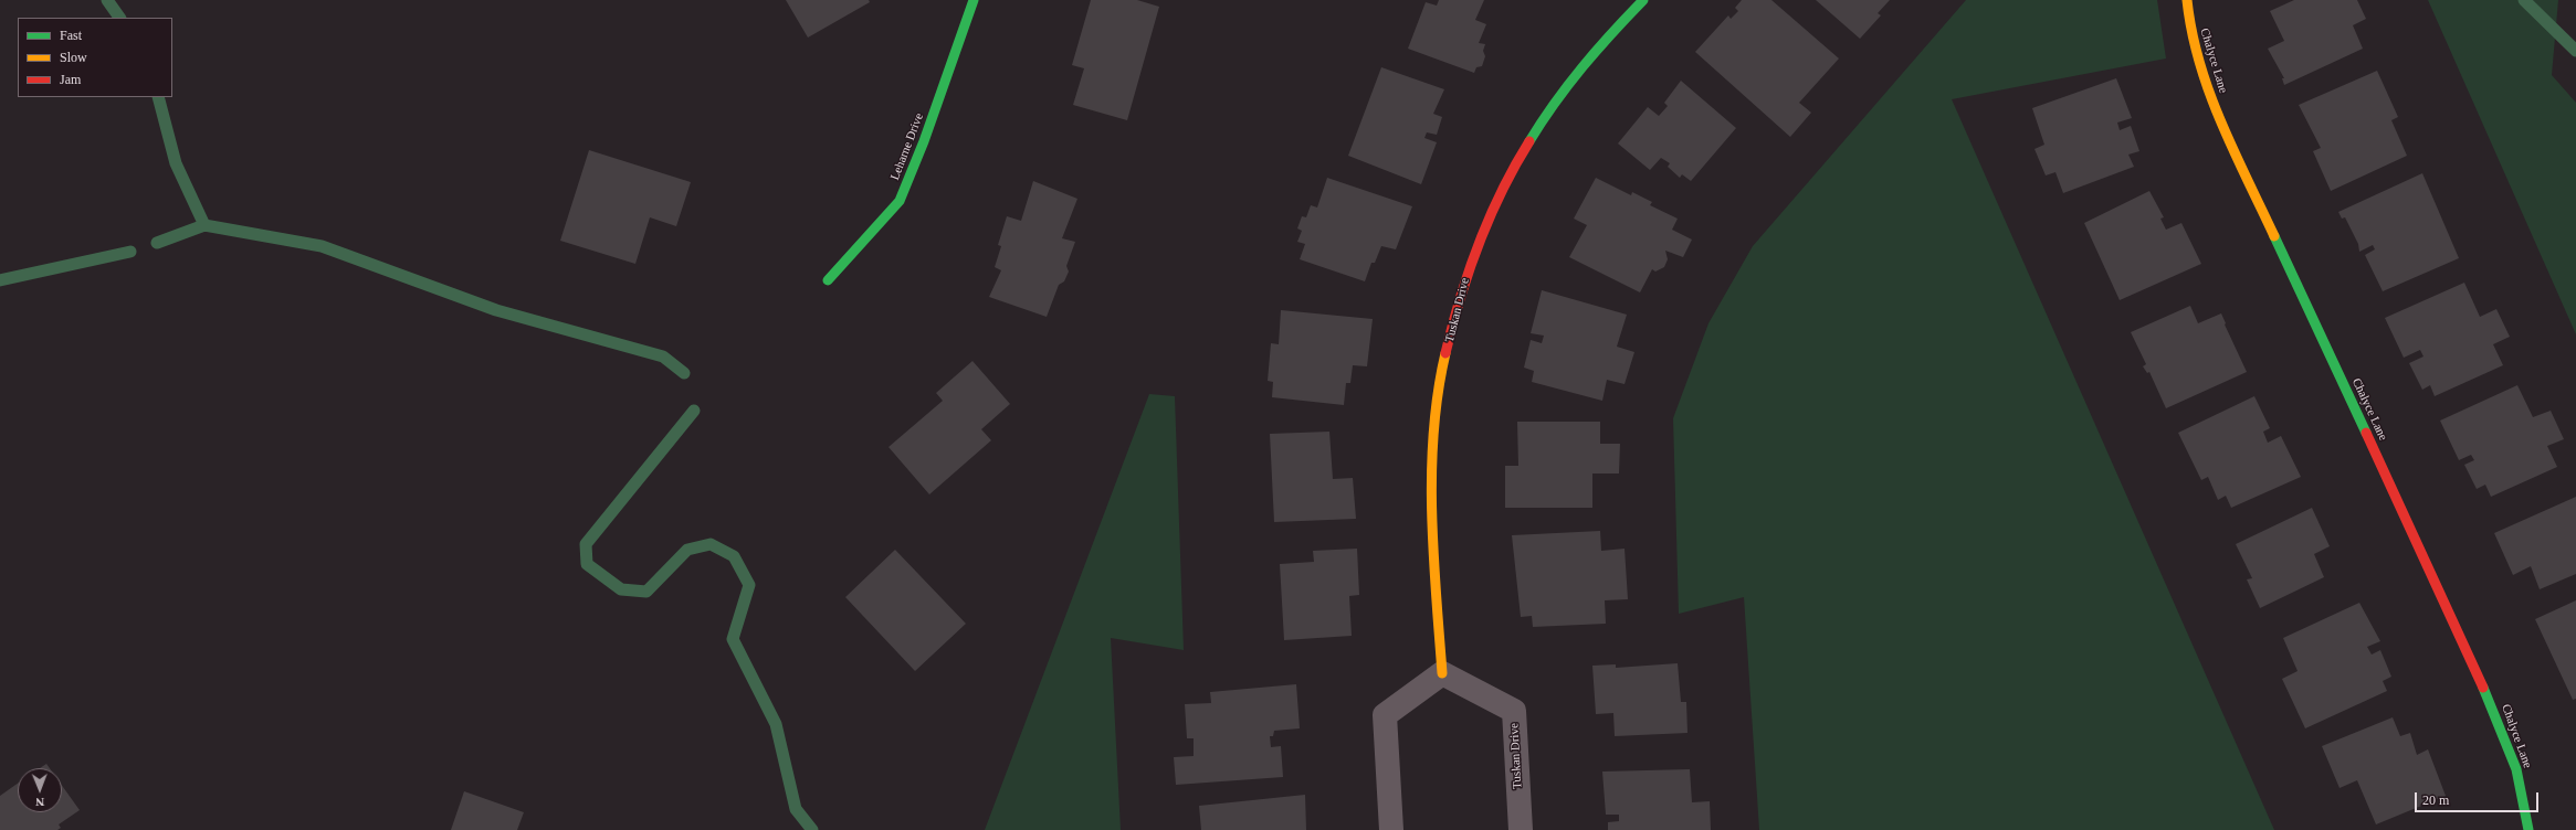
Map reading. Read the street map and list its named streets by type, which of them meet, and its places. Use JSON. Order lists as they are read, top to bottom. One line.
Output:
{"streets":{"street":["Chalyce Lane","Leharne Drive","Tuskan Drive"]},"legend":["Fast","Slow","Jam"],"scale_bar":"20 m","north":"bottom"}
